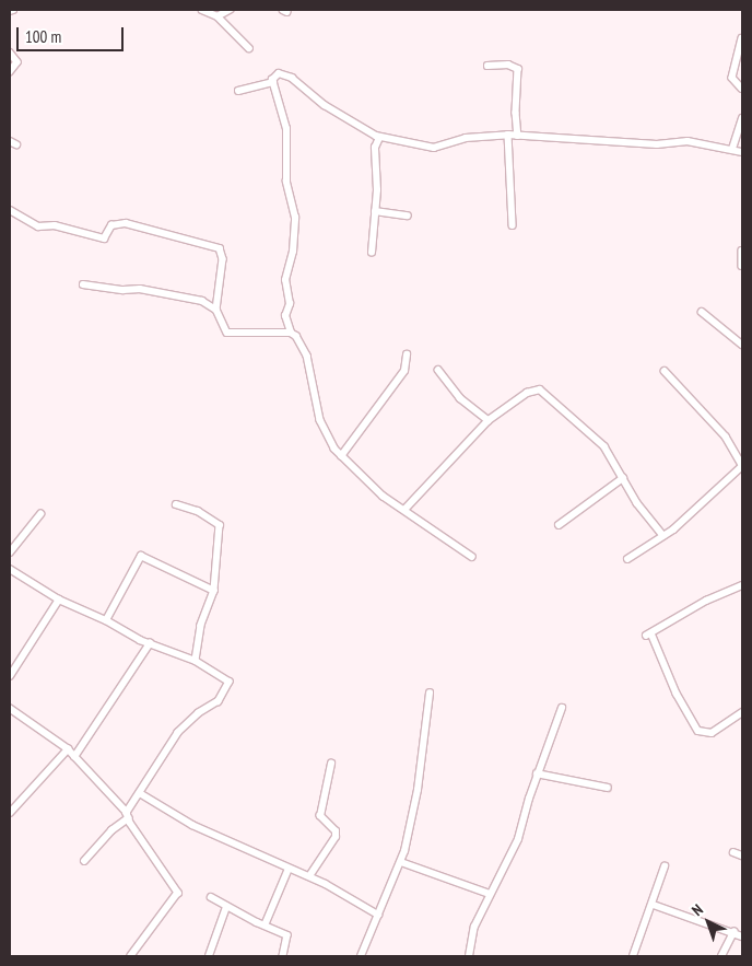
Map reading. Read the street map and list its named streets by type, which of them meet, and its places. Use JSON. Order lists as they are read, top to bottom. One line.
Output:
{"scale_bar":"100 m","north":"top left"}
